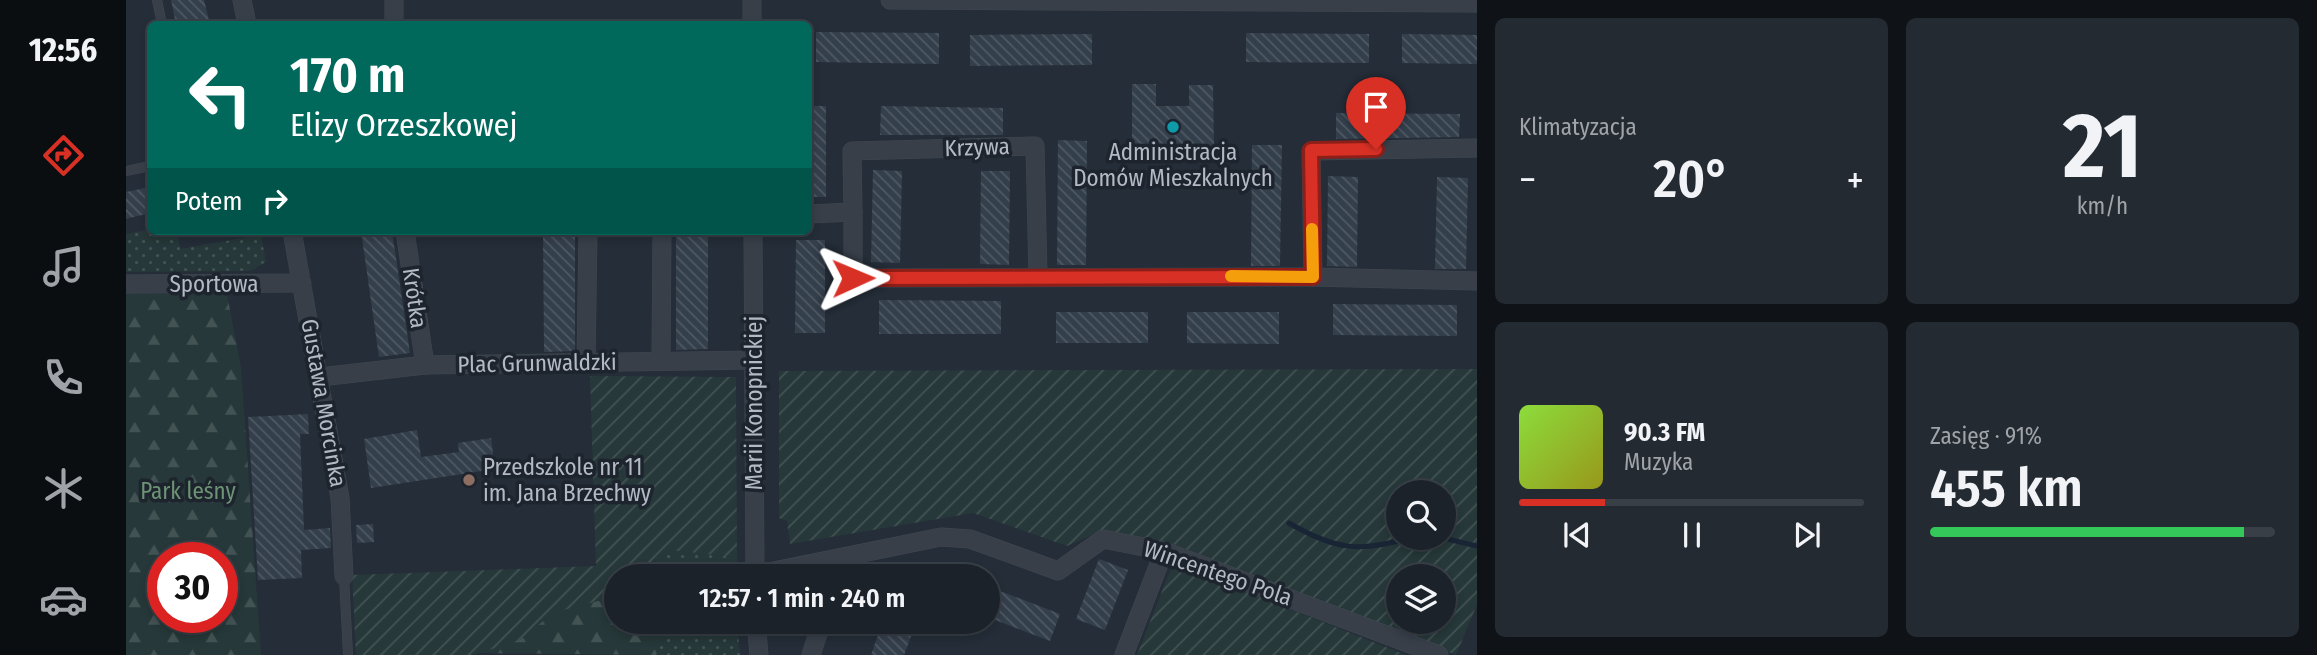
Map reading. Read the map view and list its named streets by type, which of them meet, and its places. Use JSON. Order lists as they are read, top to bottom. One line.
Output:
{"streets":{"street":["Krzywa","Sportowa","Krótka","Plac Grunwaldzki","Gustawa Morcinka","Marii Konopnickiej","Wincentego Pola"]},"crossings":[["Sportowa","Gustawa Morcinka"],["Krótka","Plac Grunwaldzki"],["Plac Grunwaldzki","Gustawa Morcinka"],["Plac Grunwaldzki","Marii Konopnickiej"]],"parks":["Park leśny"],"places":["Administracja Domów Mieszkalnych","Przedszkole nr 11 im. Jana Brzechwy"],"page":{"tabs":"12:56","tile":["Klimatyzacja",["21","km/h"],["Zasięg · 91%","455 km"]],"turn":["170 m","Elizy Orzeszkowej"],"heat":["−","20°","+"],"then":"Potem","song":["90.3 FM","Muzyka"],"limit":"30","trip":"12:57 · 1 min · 240 m"}}
